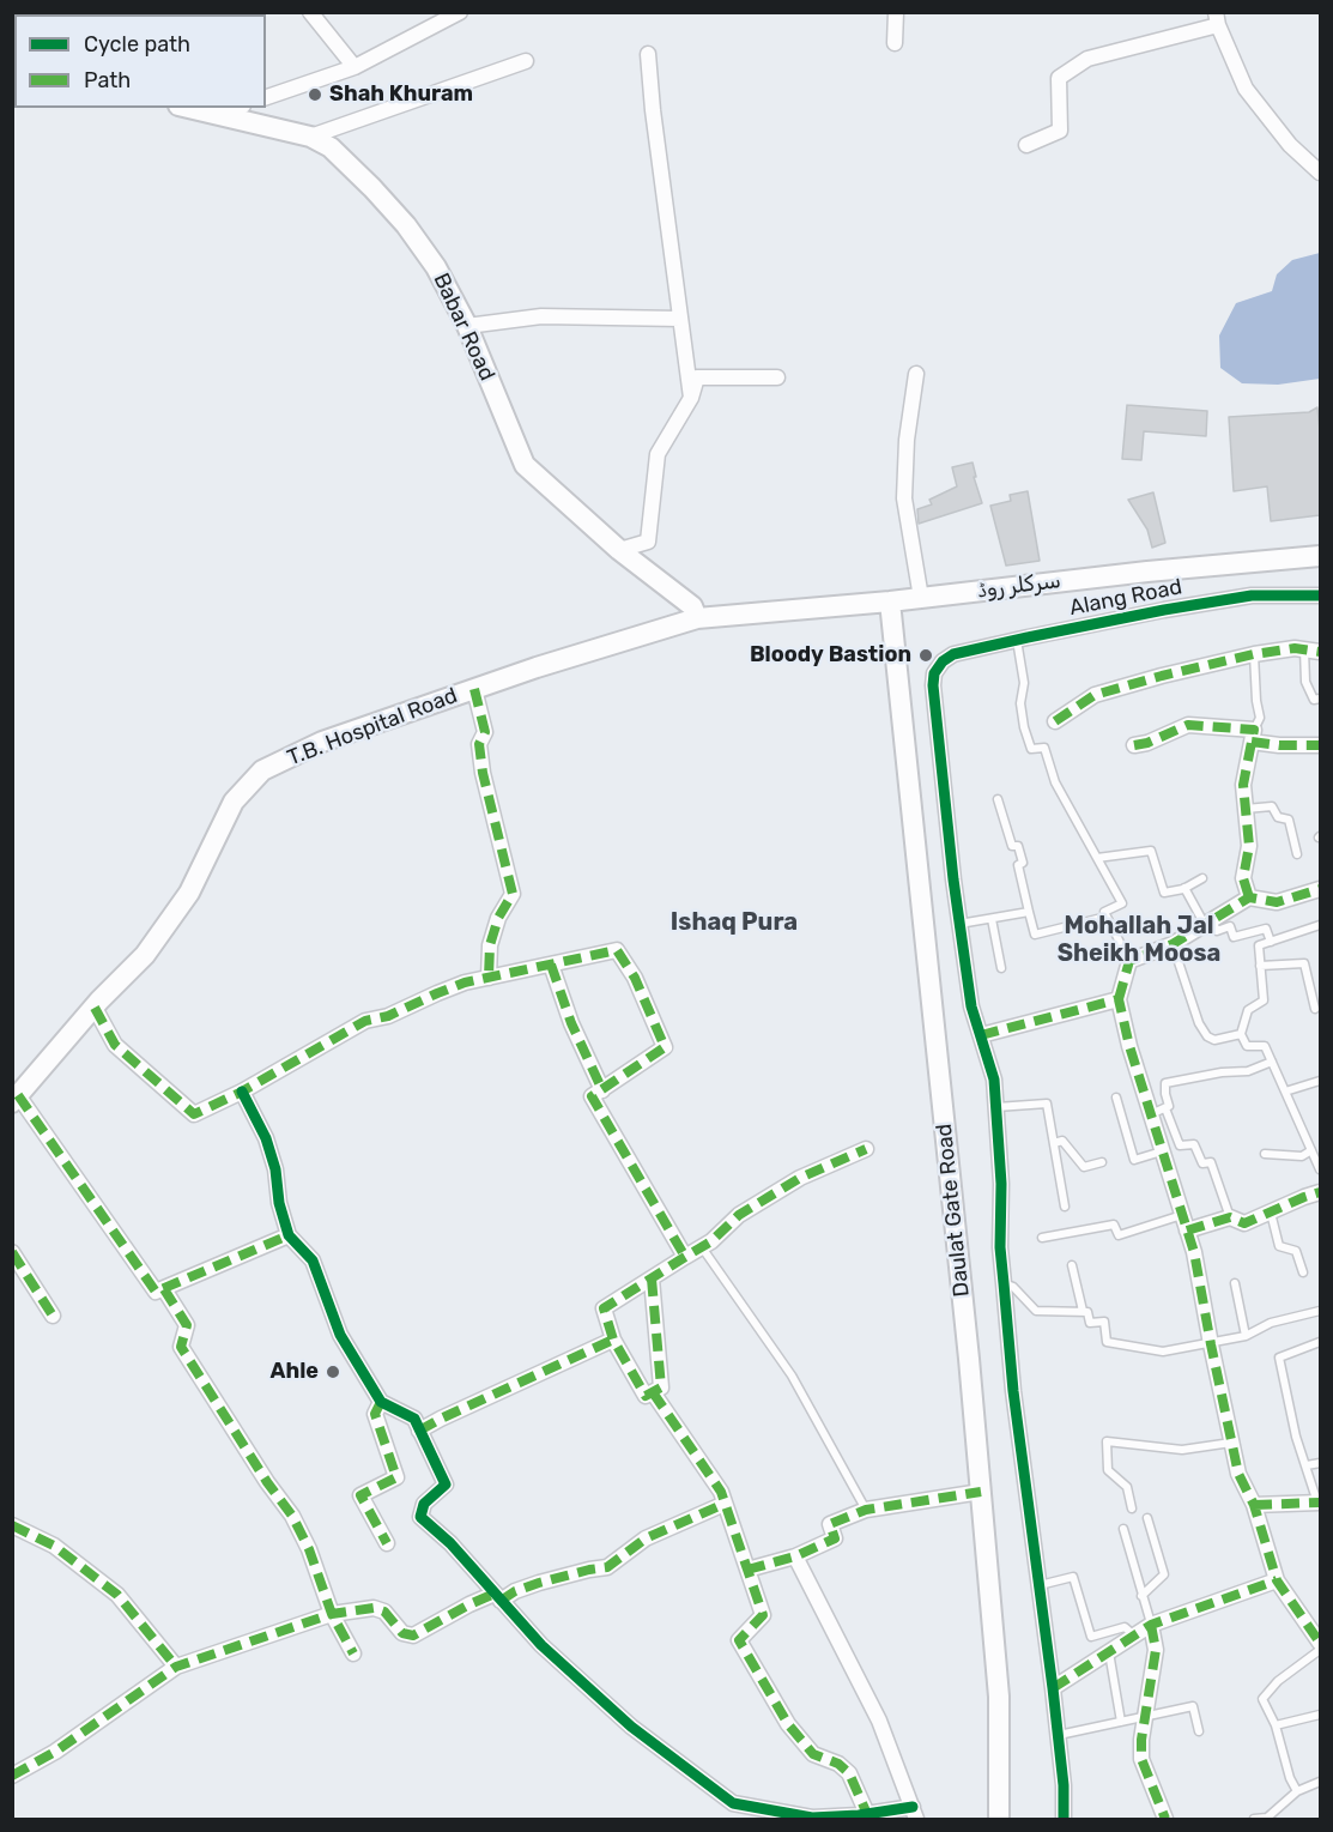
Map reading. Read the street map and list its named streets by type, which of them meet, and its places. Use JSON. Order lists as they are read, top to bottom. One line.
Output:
{"streets":{"main road":["Babar Road","سرکلر روڈ","T.B. Hospital Road","Daulat Gate Road"],"street":["Alang Road"]},"crossings":[["Babar Road","T.B. Hospital Road"],["سرکلر روڈ","T.B. Hospital Road"],["سرکلر روڈ","Daulat Gate Road"],["T.B. Hospital Road","Daulat Gate Road"]],"districts":["Ishaq Pura","Mohallah Jal Sheikh Moosa"],"places":["Shah Khuram","Bloody Bastion","Ahle"],"legend":["Cycle path","Path"]}
